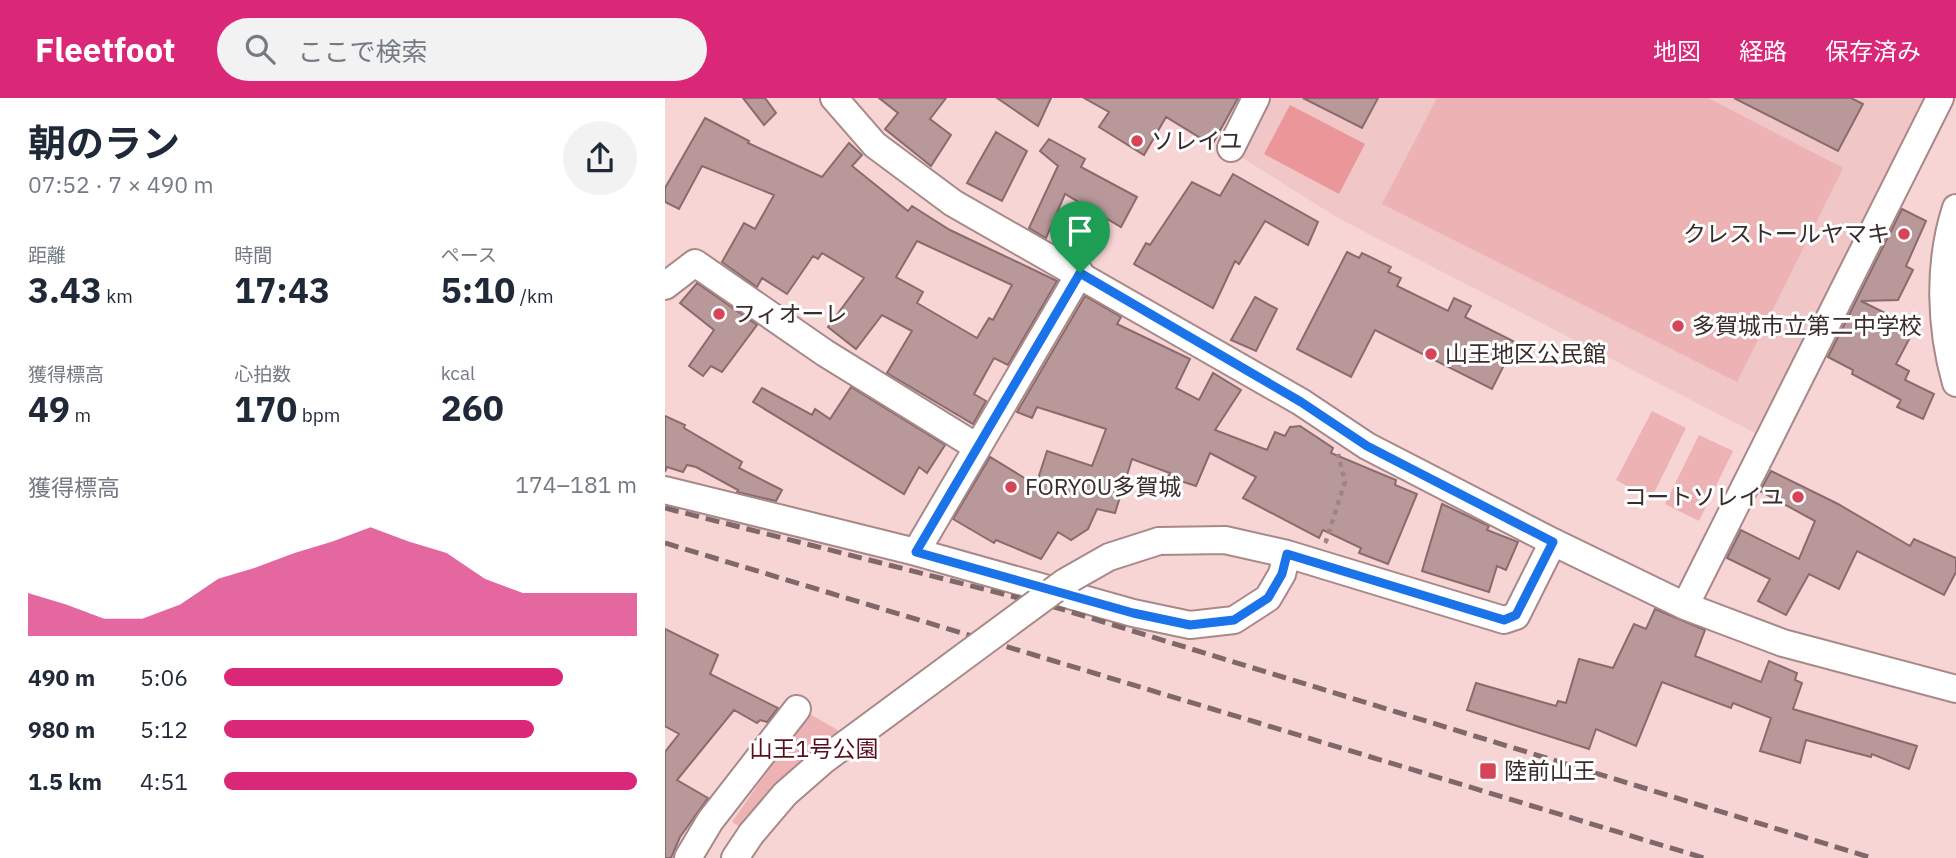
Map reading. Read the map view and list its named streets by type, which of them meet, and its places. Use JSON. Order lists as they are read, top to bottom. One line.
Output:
{"parks":["山王1号公園"],"places":{"other":["ソレイユ","クレストールヤマキ","フィオーレ","多賀城市立第二中学校","山王地区公民館","FORYOU多賀城","コートソレイユ"],"transit":["陸前山王"]},"page":{"header":"Fleetfoot","search":"ここで検索","nav":["地図","経路","保存済み"],"heading":["朝のラン","07:52 · 7 × 490 m"],"stats":[["距離","3.43 km"],["時間","17:43"],["ペース","5:10 /km"],["獲得標高","49 m"],["心拍数","170 bpm"],["kcal","260"]],"chart":["獲得標高","174–181 m"],"list":[{"name":"490 m","note":"5:06"},{"name":"980 m","note":"5:12"},{"name":"1.5 km","note":"4:51"}]}}
